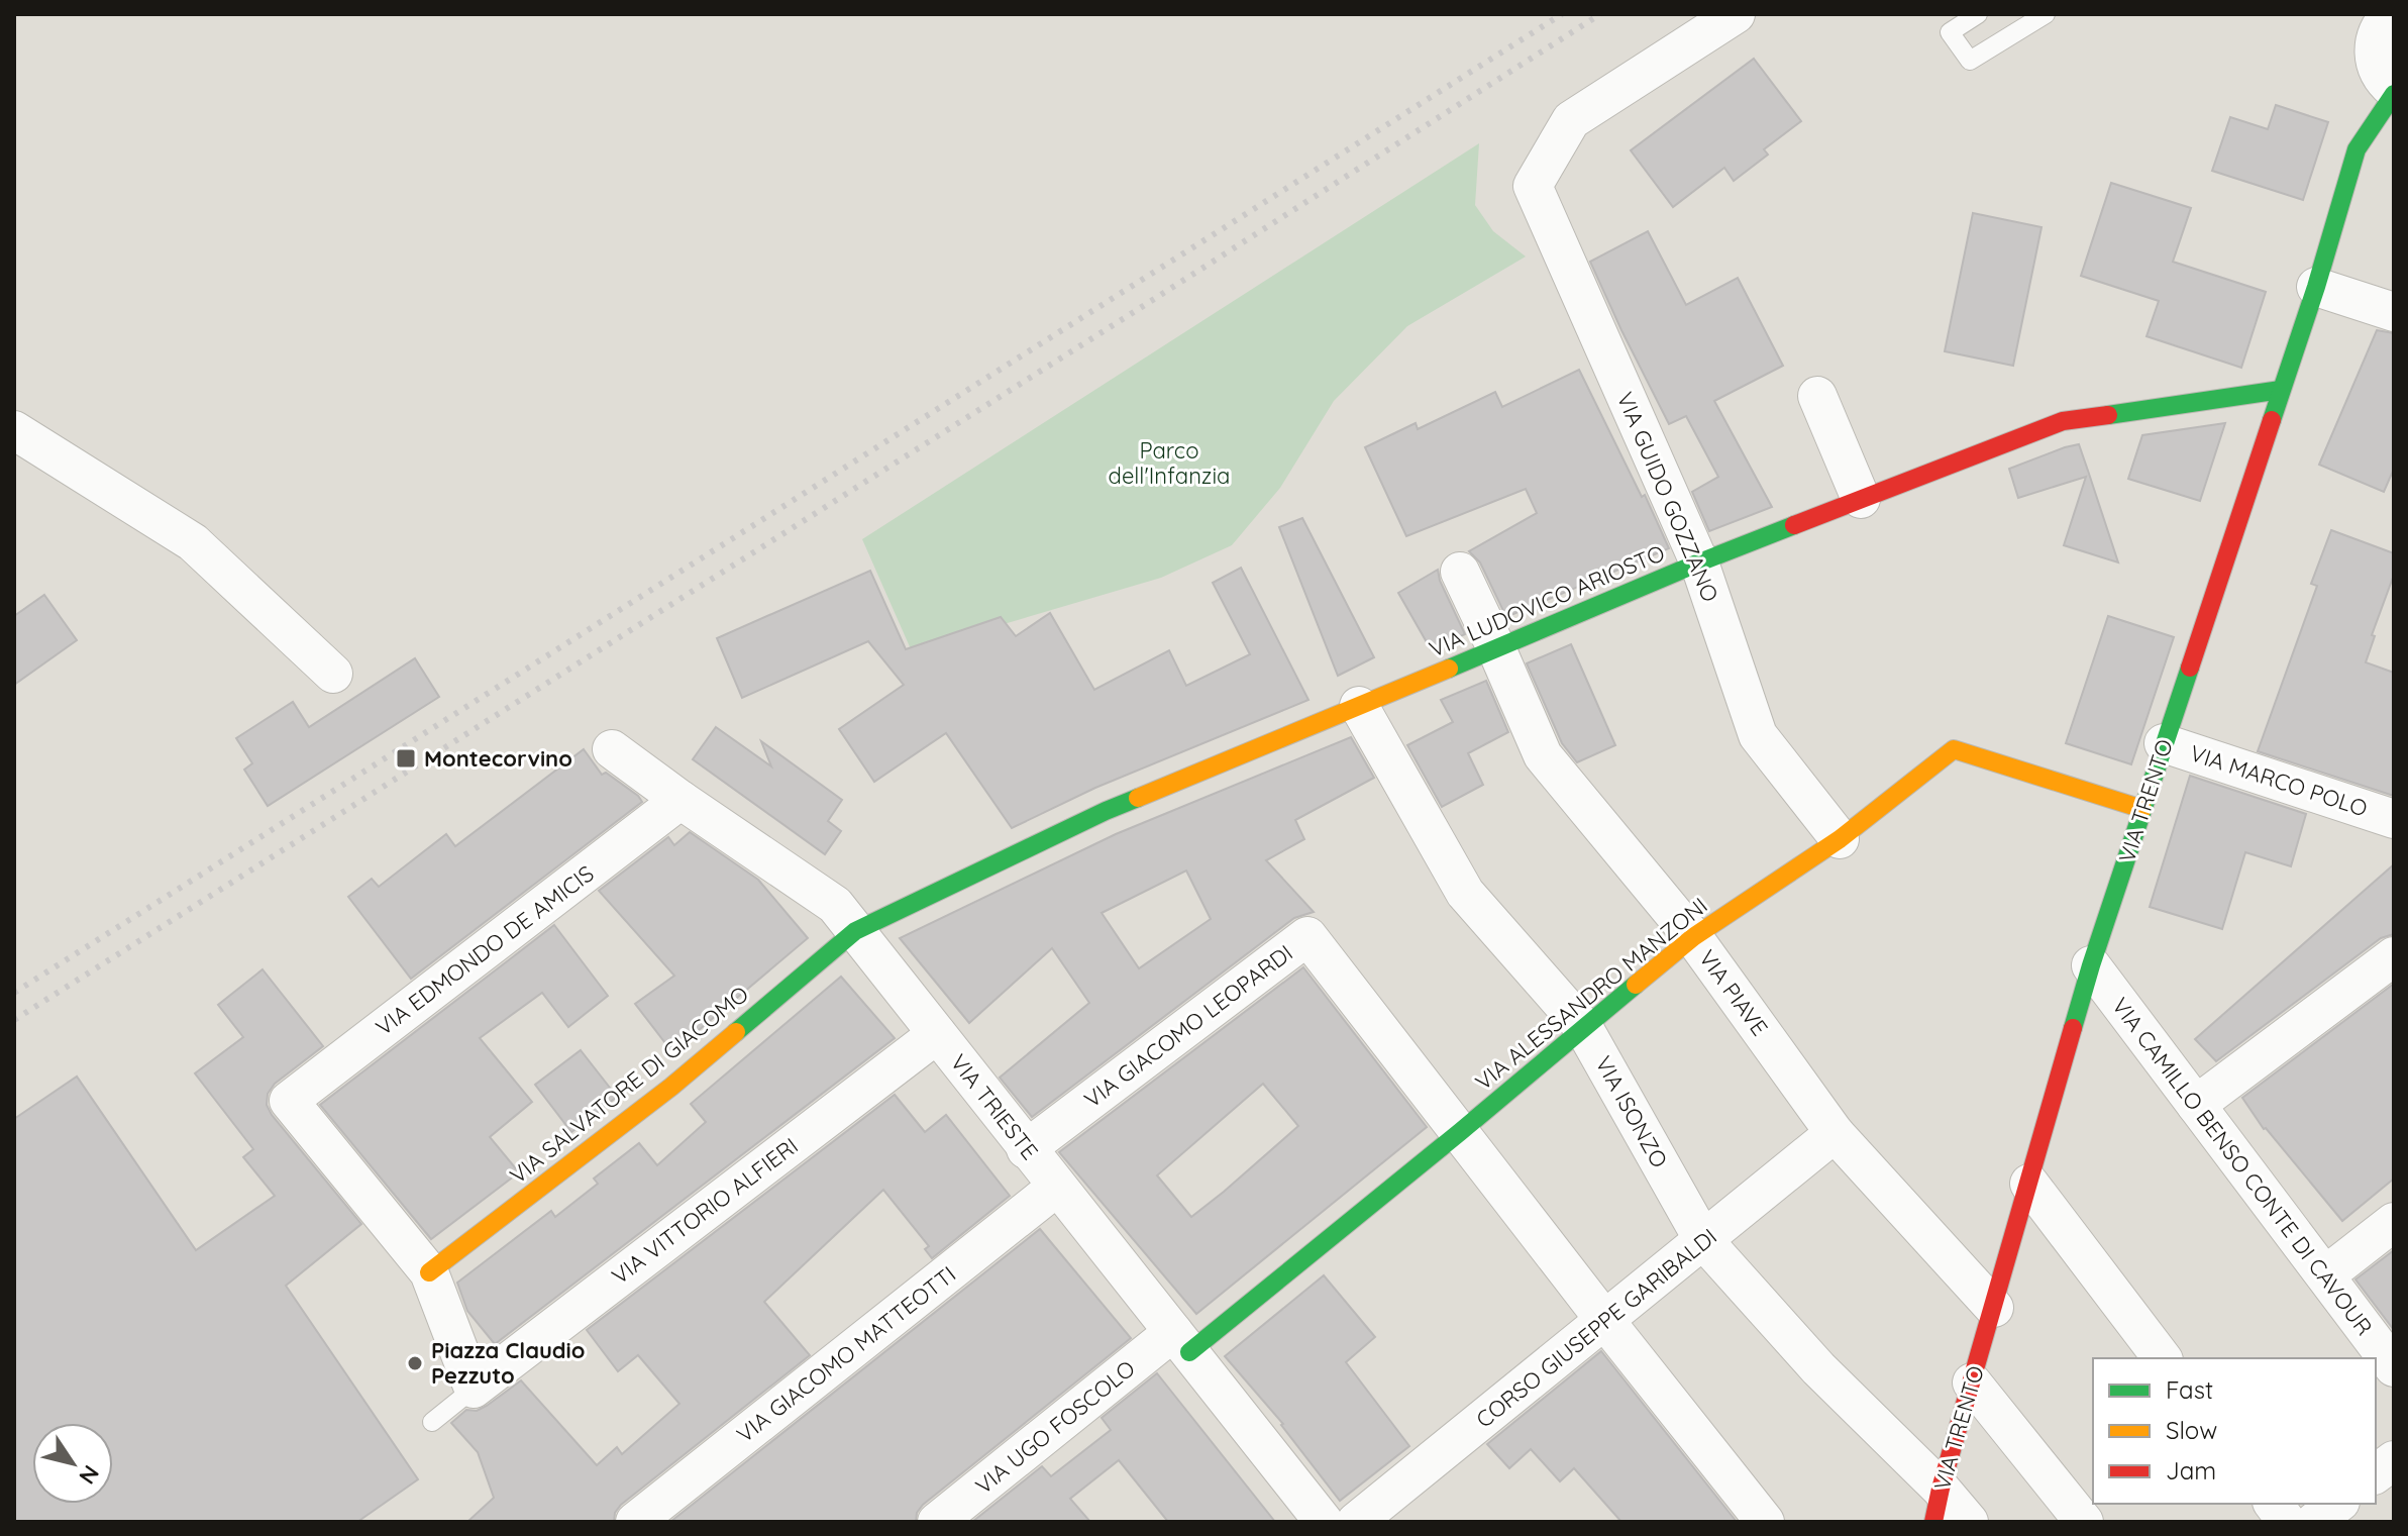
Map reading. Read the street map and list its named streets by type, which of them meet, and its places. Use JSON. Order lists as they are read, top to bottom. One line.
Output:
{"streets":{"street":["VIA GUIDO GOZZANO","VIA LUDOVICO ARIOSTO","VIA MARCO POLO","VIA TRENTO","VIA EDMONDO DE AMICIS","VIA PIAVE","VIA ALESSANDRO MANZONI","VIA GIACOMO LEOPARDI","VIA SALVATORE DI GIACOMO","VIA TRIESTE","VIA ISONZO","VIA CAMILLO BENSO CONTE DI CAVOUR","VIA VITTORIO ALFIERI","CORSO GIUSEPPE GARIBALDI","VIA GIACOMO MATTEOTTI","VIA UGO FOSCOLO"]},"crossings":[["VIA GUIDO GOZZANO","VIA LUDOVICO ARIOSTO"],["VIA GUIDO GOZZANO","VIA ALESSANDRO MANZONI"],["VIA LUDOVICO ARIOSTO","VIA TRENTO"],["VIA LUDOVICO ARIOSTO","VIA PIAVE"],["VIA LUDOVICO ARIOSTO","VIA SALVATORE DI GIACOMO"],["VIA LUDOVICO ARIOSTO","VIA TRIESTE"],["VIA LUDOVICO ARIOSTO","VIA ISONZO"],["VIA MARCO POLO","VIA TRENTO"],["VIA TRENTO","VIA PIAVE"],["VIA TRENTO","VIA ALESSANDRO MANZONI"],["VIA TRENTO","VIA ISONZO"],["VIA TRENTO","VIA CAMILLO BENSO CONTE DI CAVOUR"],["VIA EDMONDO DE AMICIS","VIA SALVATORE DI GIACOMO"],["VIA EDMONDO DE AMICIS","VIA TRIESTE"],["VIA PIAVE","VIA ALESSANDRO MANZONI"],["VIA PIAVE","CORSO GIUSEPPE GARIBALDI"],["VIA ALESSANDRO MANZONI","VIA GIACOMO LEOPARDI"],["VIA ALESSANDRO MANZONI","VIA TRIESTE"],["VIA ALESSANDRO MANZONI","VIA ISONZO"],["VIA ALESSANDRO MANZONI","VIA UGO FOSCOLO"],["VIA GIACOMO LEOPARDI","VIA TRIESTE"],["VIA SALVATORE DI GIACOMO","VIA TRIESTE"],["VIA TRIESTE","VIA VITTORIO ALFIERI"],["VIA TRIESTE","VIA GIACOMO MATTEOTTI"],["VIA TRIESTE","VIA UGO FOSCOLO"],["VIA ISONZO","CORSO GIUSEPPE GARIBALDI"]],"parks":["Parco dell'Infanzia"],"places":{"transit":["Montecorvino"],"other":["Piazza Claudio Pezzuto"]},"legend":["Fast","Slow","Jam"],"north":"bottom right"}
